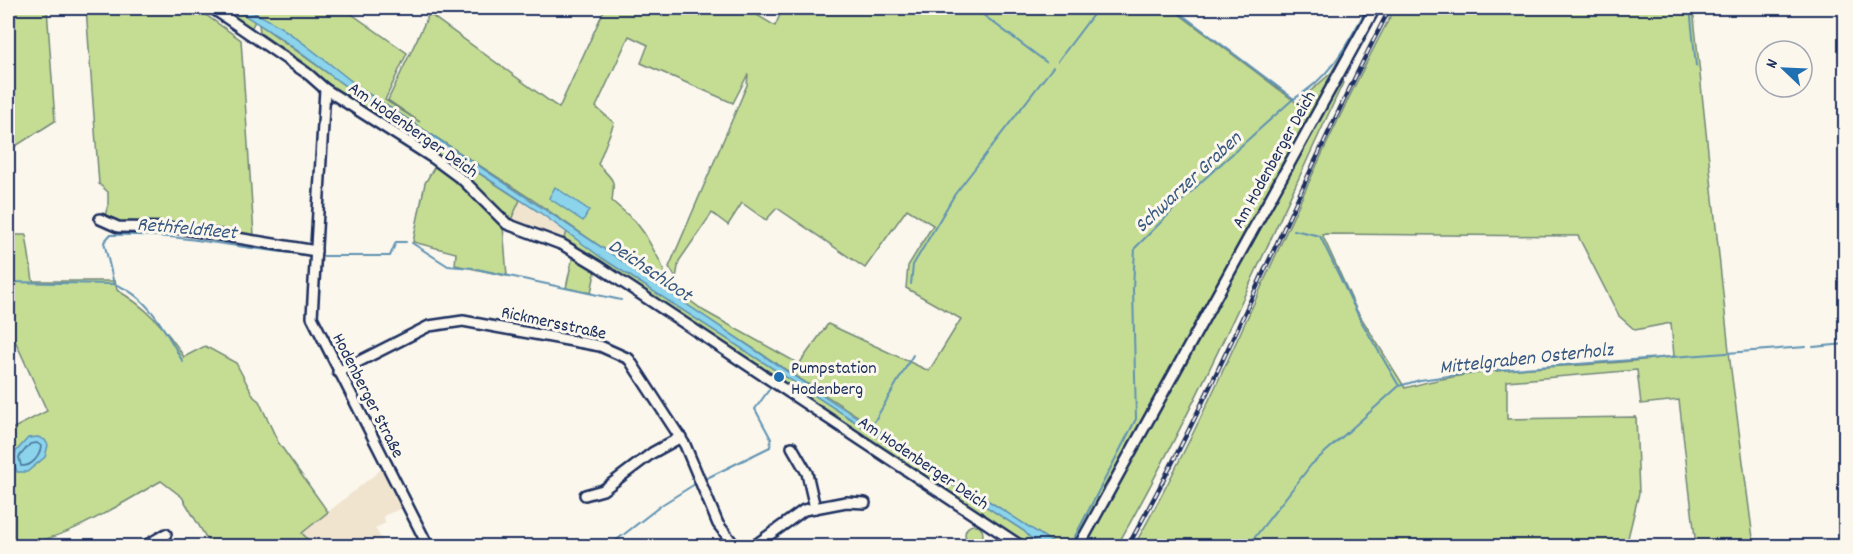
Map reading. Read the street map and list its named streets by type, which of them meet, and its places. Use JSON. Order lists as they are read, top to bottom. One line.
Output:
{"streets":{"street":["Am Hodenberger Deich","Rickmersstraße","Hodenberger Straße"]},"crossings":[["Am Hodenberger Deich","Hodenberger Straße"],["Rickmersstraße","Hodenberger Straße"]],"water":["Schwarzer Graben","Rethfeldfleet","Deichschloot","Mittelgraben Osterholz"],"places":["Pumpstation Hodenberg"],"north":"top left"}
